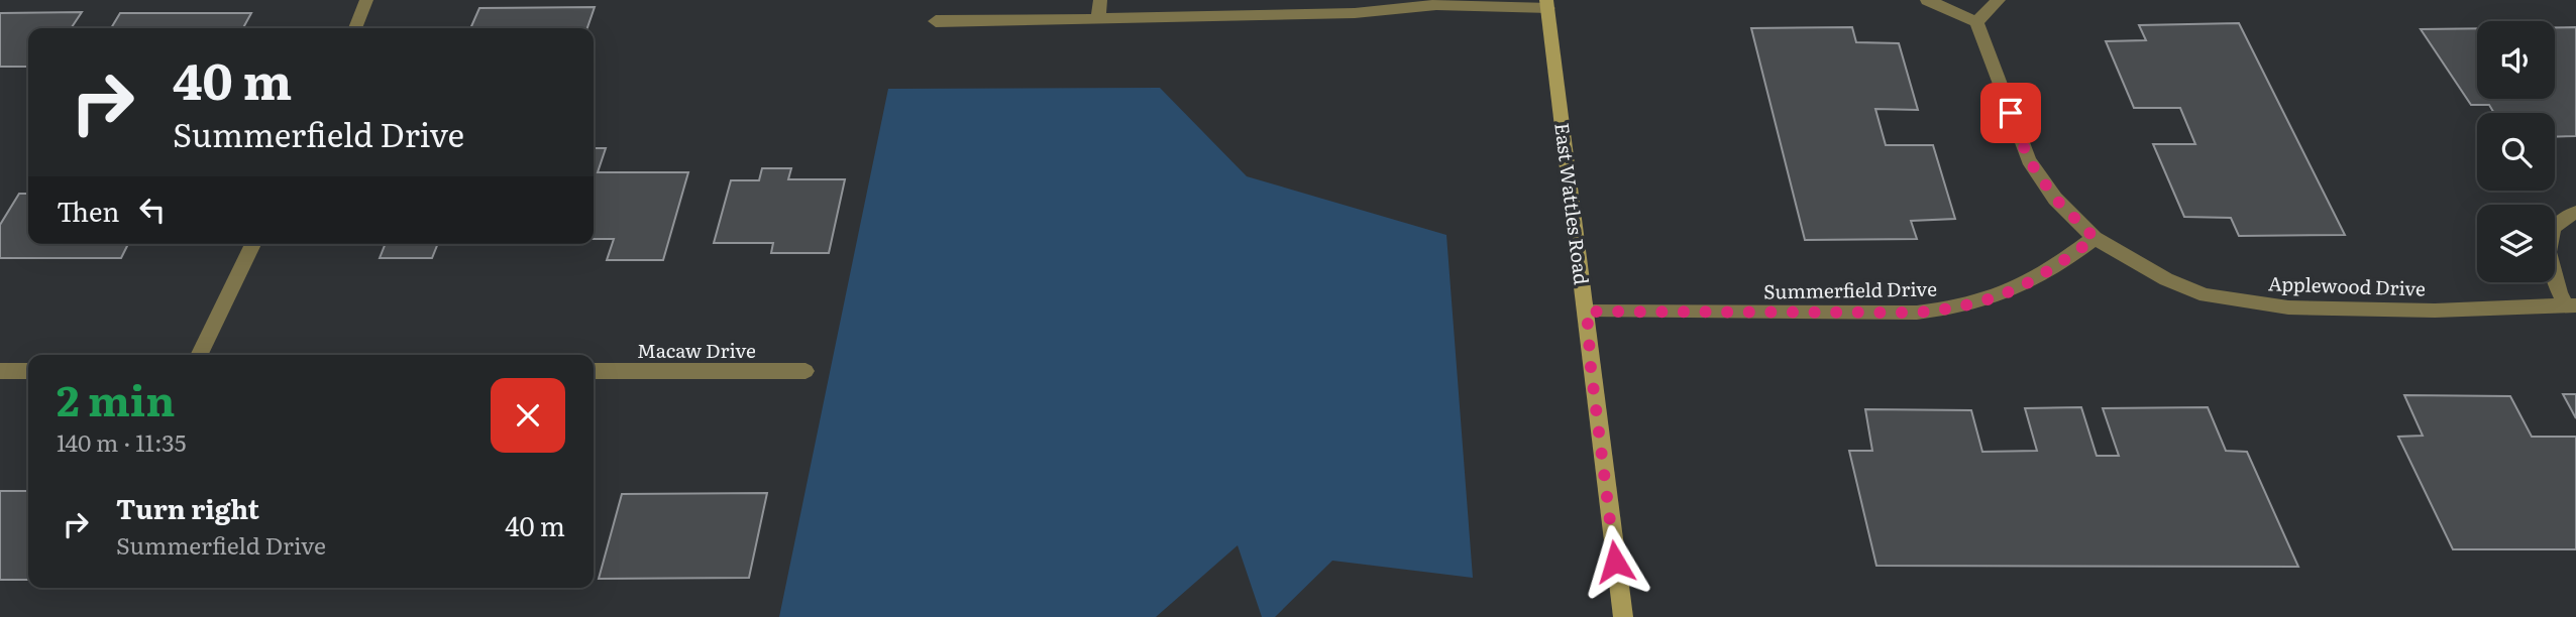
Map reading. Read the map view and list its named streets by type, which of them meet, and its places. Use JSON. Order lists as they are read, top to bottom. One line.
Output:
{"streets":{"main road":["East Wattles Road"],"street":["Applewood Drive","Summerfield Drive","Macaw Drive"]},"crossings":[["East Wattles Road","Summerfield Drive"],["Applewood Drive","Summerfield Drive"]],"page":{"turn":["40 m","Summerfield Drive"],"then":"Then","heading":["2 min","140 m · 11:35"],"list":[{"name":"Turn right","note":"Summerfield Drive","value":"40 m"}]}}
